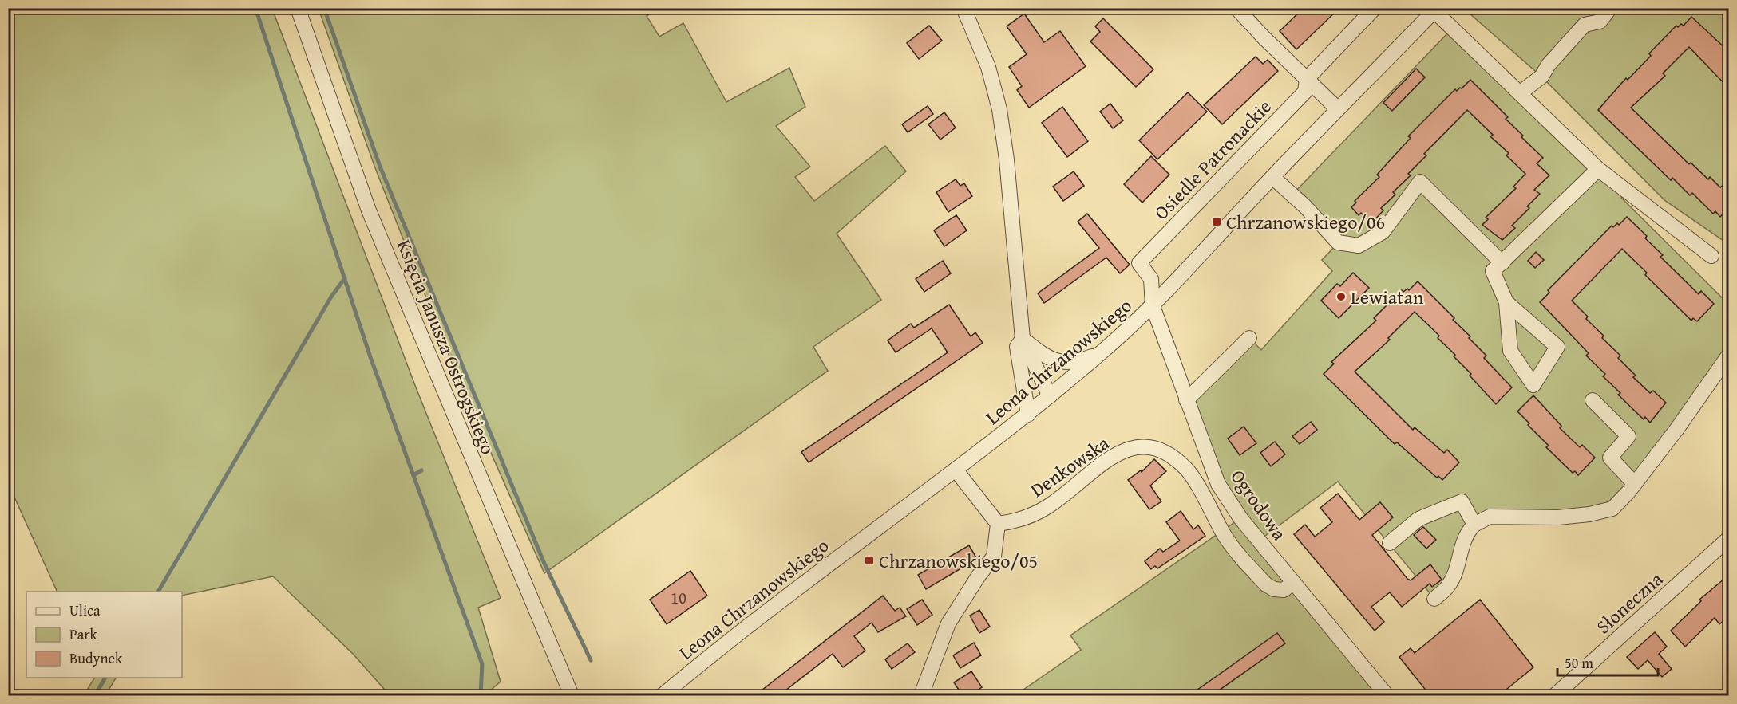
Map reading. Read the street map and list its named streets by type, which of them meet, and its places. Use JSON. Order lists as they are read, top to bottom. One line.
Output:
{"streets":{"street":["Osiedle Patronackie","Księcia Janusza Ostrogskiego","Leona Chrzanowskiego","Denkowska","Ogrodowa","Słoneczna"]},"crossings":[["Osiedle Patronackie","Ogrodowa"],["Leona Chrzanowskiego","Ogrodowa"],["Denkowska","Ogrodowa"]],"places":{"transit":["Chrzanowskiego/06","Chrzanowskiego/05"],"other":["Lewiatan"]},"house_numbers":["10"],"legend":["Ulica","Park","Budynek"],"scale_bar":"50 m"}
